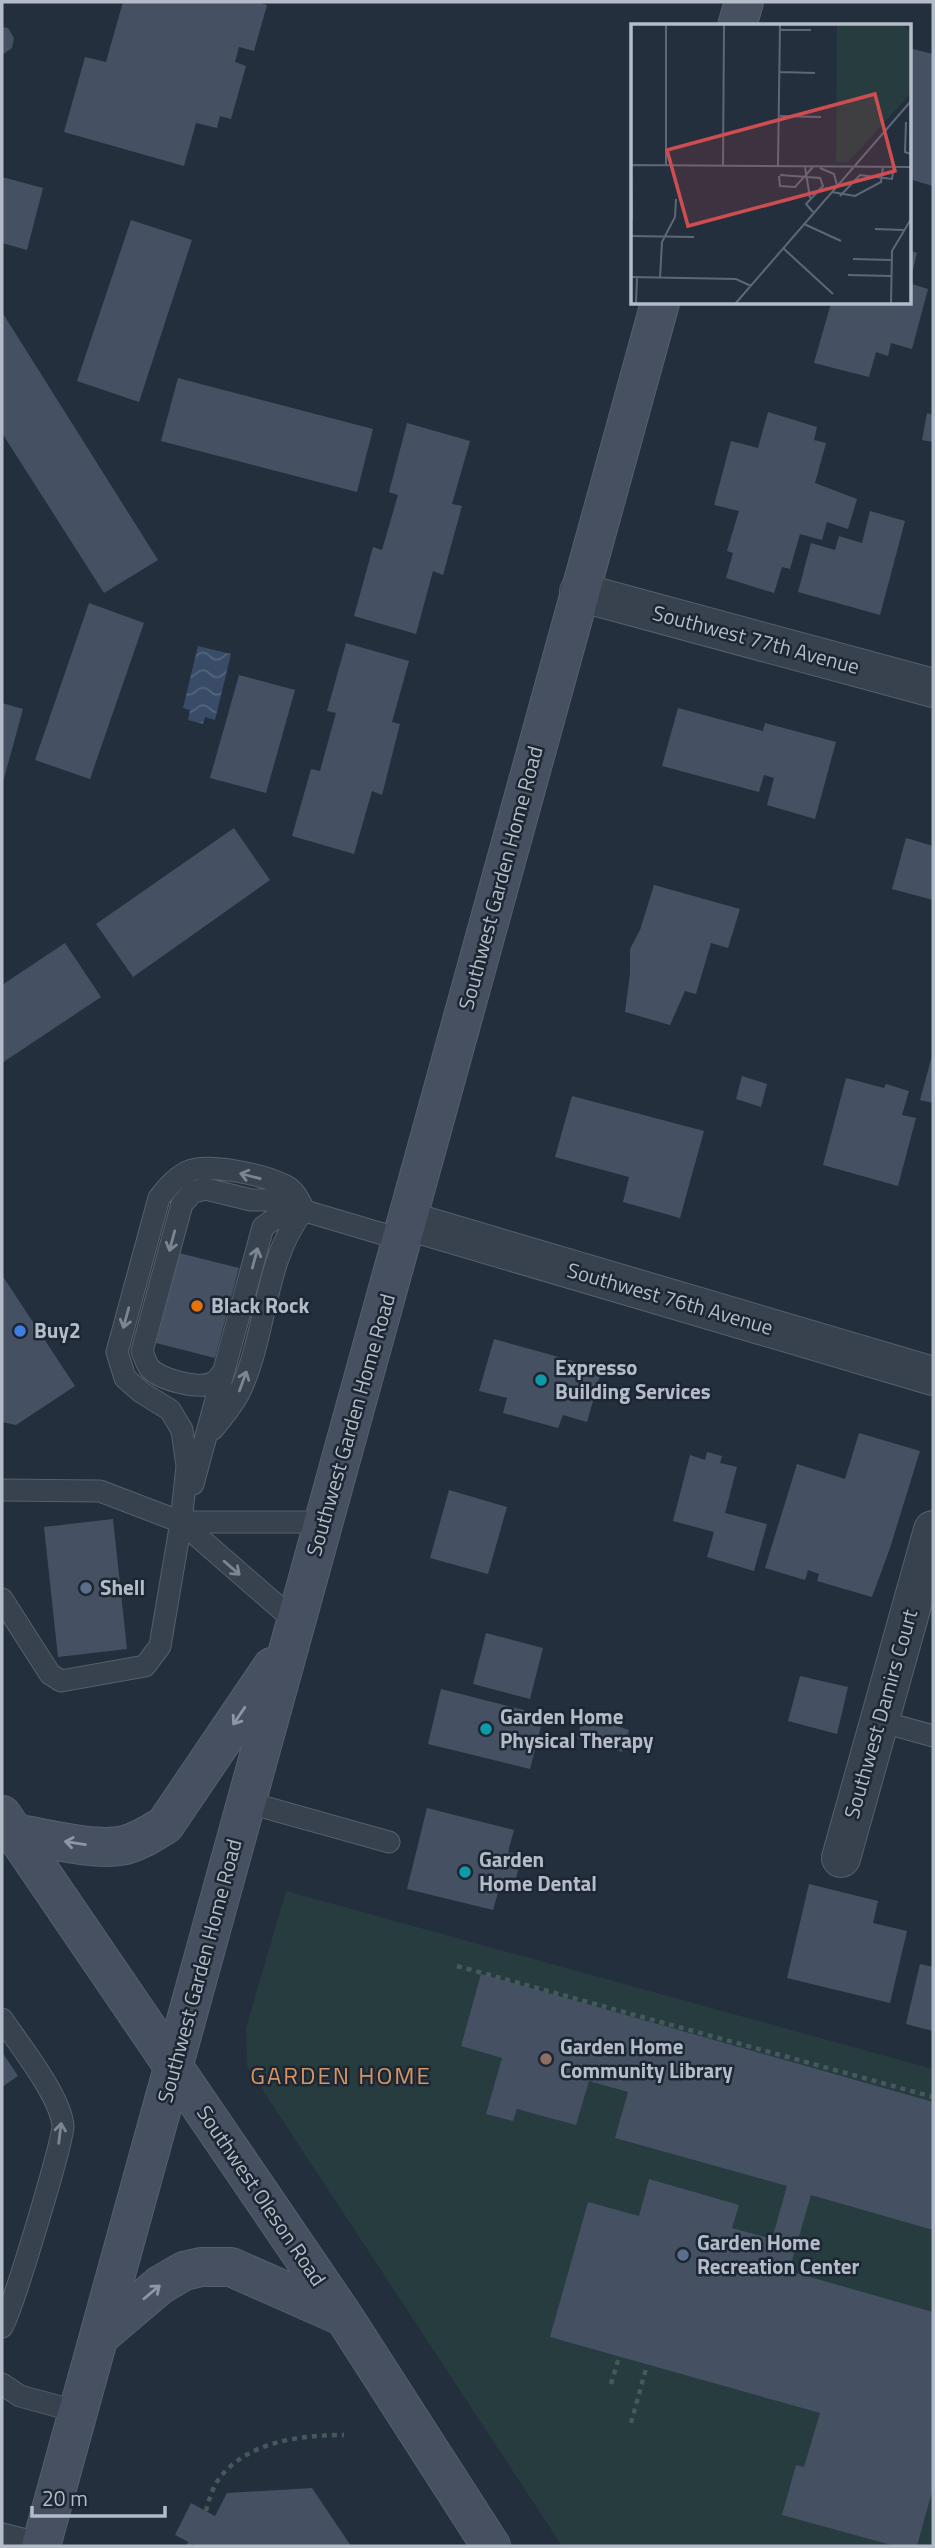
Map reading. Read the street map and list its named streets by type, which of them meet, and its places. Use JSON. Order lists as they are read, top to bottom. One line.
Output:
{"streets":{"main road":["Southwest Garden Home Road","Southwest Oleson Road"],"street":["Southwest 77th Avenue","Southwest 76th Avenue","Southwest Damirs Court"]},"crossings":[["Southwest 77th Avenue","Southwest Garden Home Road"],["Southwest Garden Home Road","Southwest 76th Avenue"],["Southwest Garden Home Road","Southwest Oleson Road"]],"districts":["GARDEN HOME"],"places":["Black Rock","Buy2","Expresso Building Services","Shell","Garden Home Physical Therapy","Garden Home Dental","Garden Home Community Library","Garden Home Recreation Center"],"scale_bar":"20 m"}
